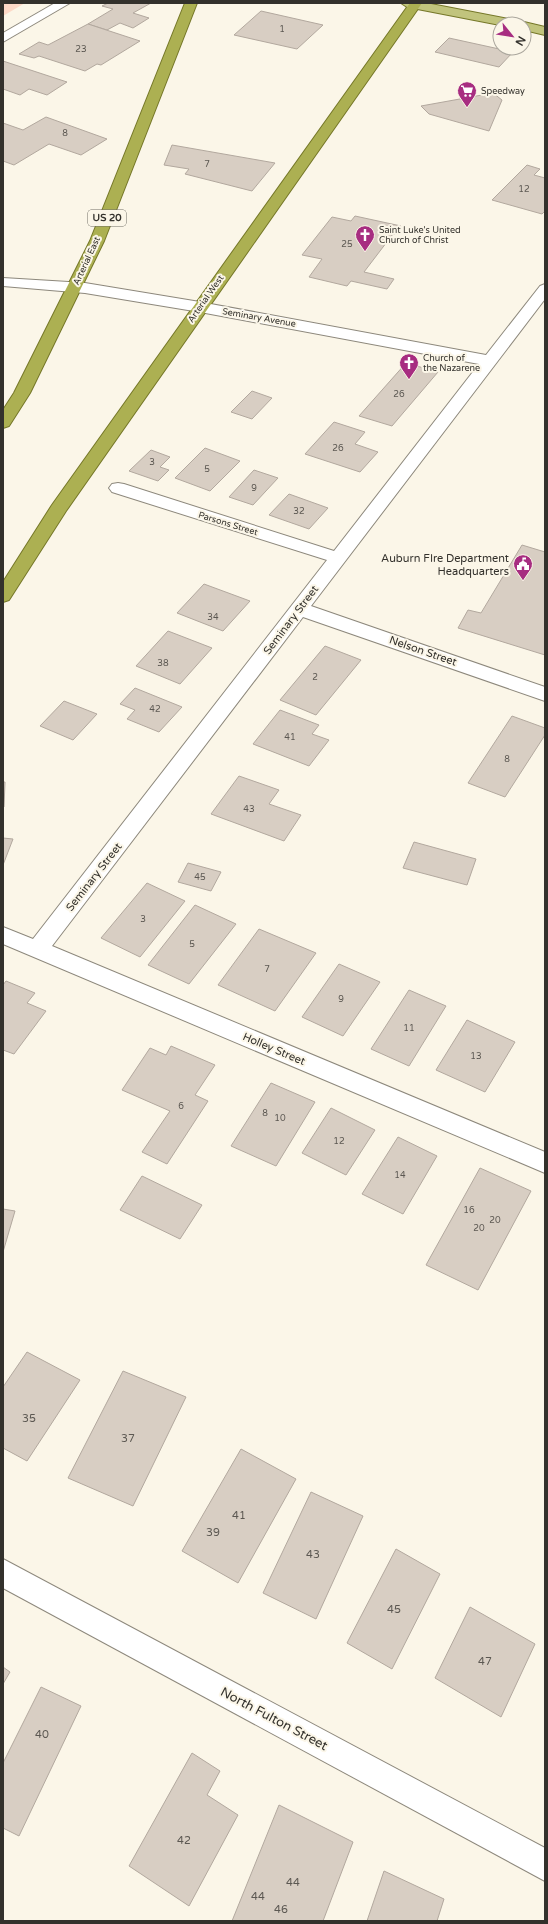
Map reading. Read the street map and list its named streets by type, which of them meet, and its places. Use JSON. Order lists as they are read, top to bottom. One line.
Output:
{"streets":{"highway":["US 20","Arterial East","Arterial West"],"street":["Seminary Avenue","Parsons Street","Seminary Street","Nelson Street","Holley Street","North Fulton Street"]},"crossings":[["Arterial East","Seminary Avenue"],["Arterial West","Seminary Avenue"],["Seminary Avenue","Seminary Street"],["Parsons Street","Seminary Street"],["Seminary Street","Nelson Street"],["Seminary Street","Holley Street"]],"places":{"supermarket":["Speedway"],"church":["Saint Luke's United Church of Christ","Church of the Nazarene"],"public building":["Auburn FIre Department Headquarters"]},"house_numbers":["1","23","8","7","12","25","26","26","3","5","9","32","34","38","2","42","41","8","43","45","3","5","7","9","11","13","6","8","10","12","14","16","20","20","35","37","41","39","43","45","47","40","42","44","44","46"],"north":"bottom right"}
